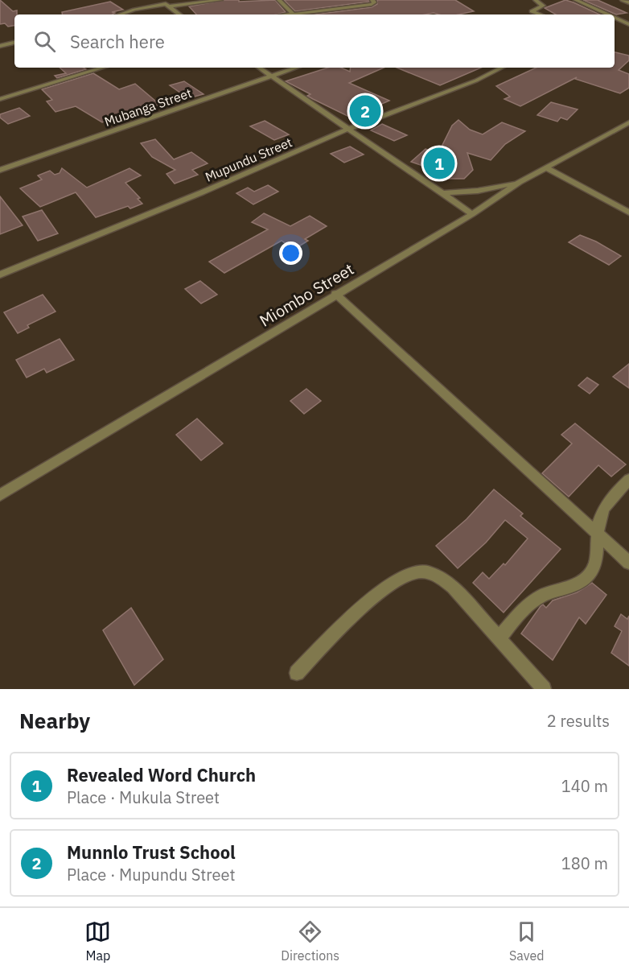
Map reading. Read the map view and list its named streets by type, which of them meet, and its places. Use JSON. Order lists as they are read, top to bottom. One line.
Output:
{"streets":{"street":["Mubanga Street","Mupundu Street","Miombo Street"]},"page":{"search":"Search here","pins":["2","1"],"heading":["Nearby","2 results"],"list":[{"mark":"1","name":"Revealed Word Church","note":"Place · Mukula Street","value":"140 m"},{"mark":"2","name":"Munnlo Trust School","note":"Place · Mupundu Street","value":"180 m"}],"nav":["Map","Directions","Saved"]}}
